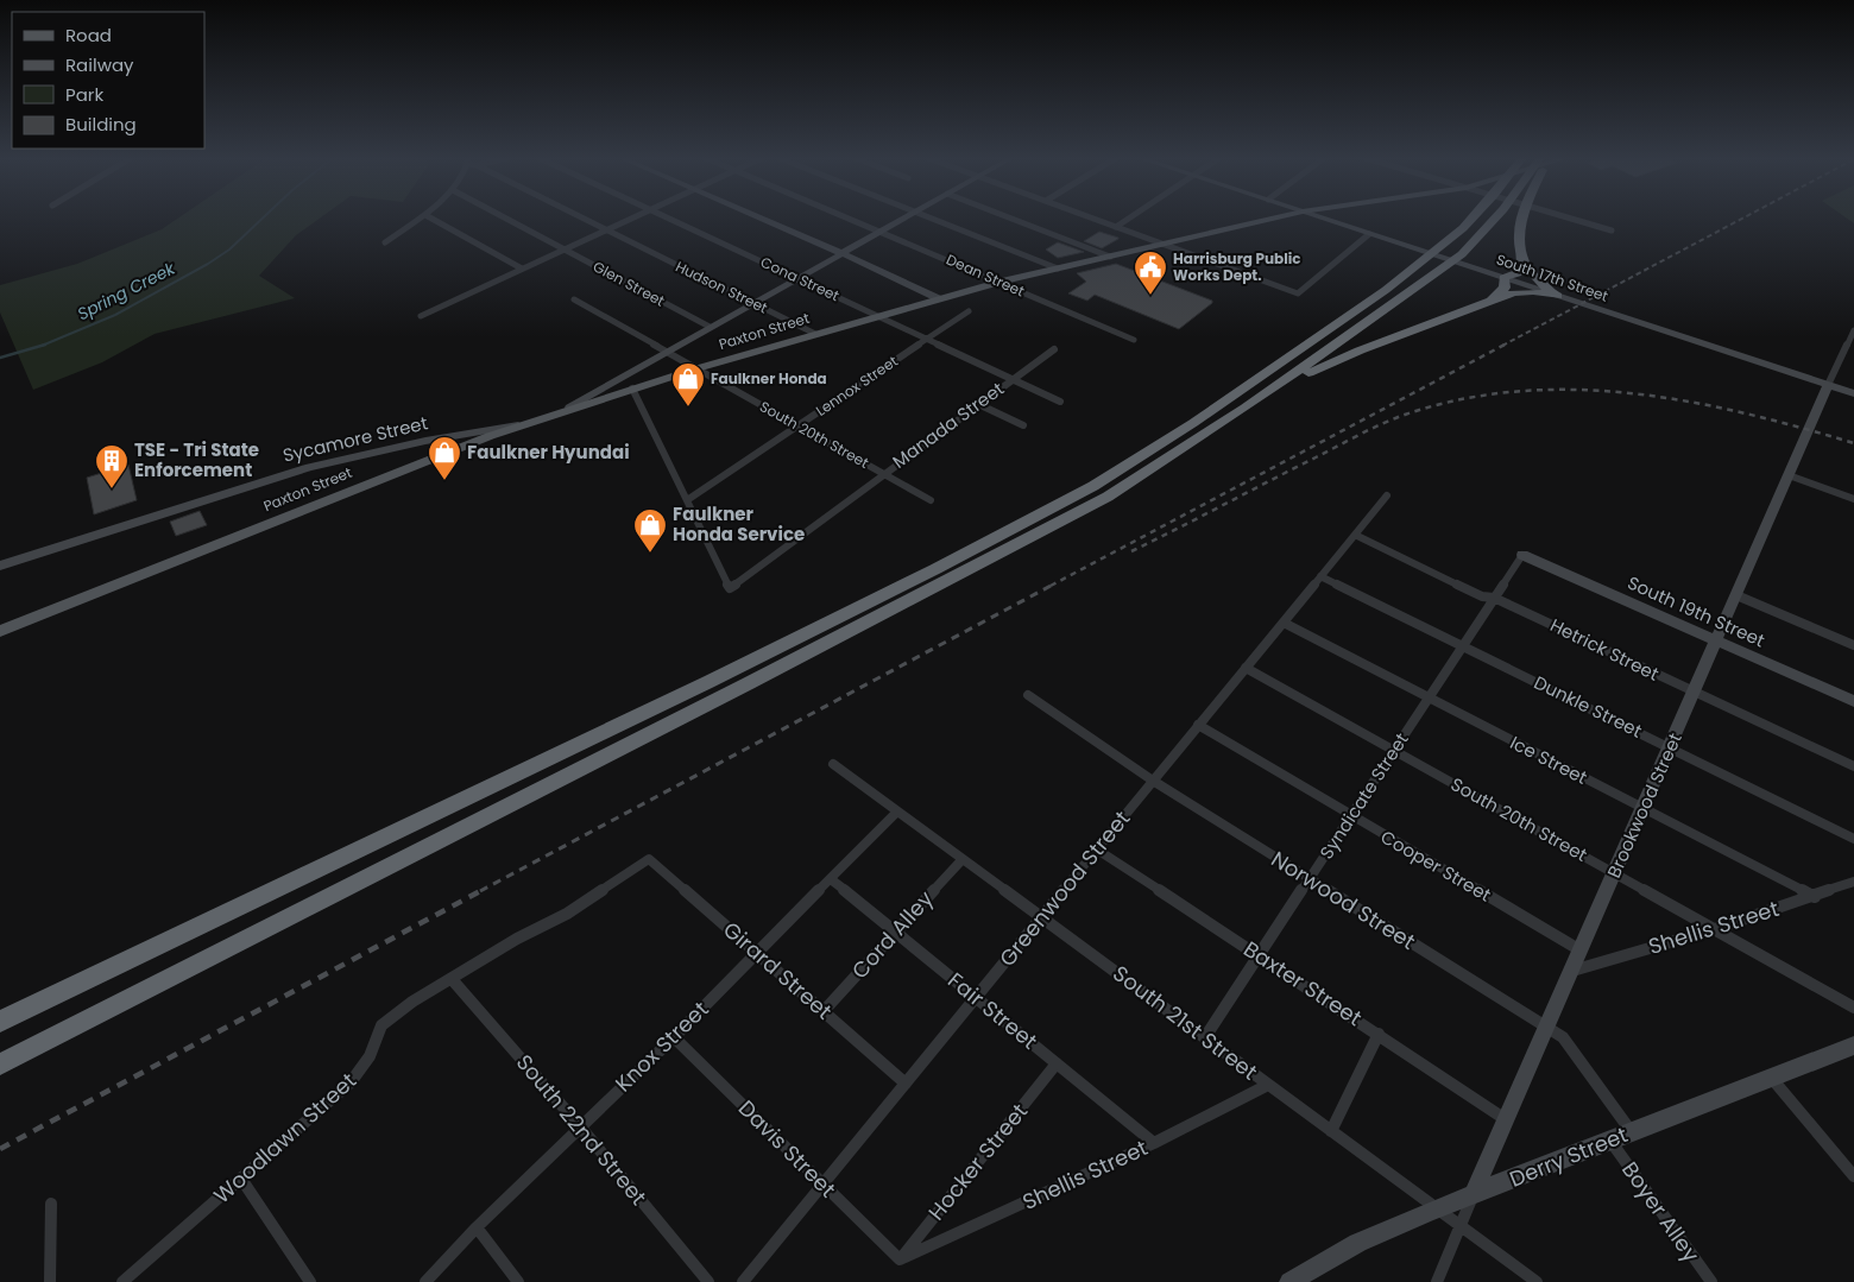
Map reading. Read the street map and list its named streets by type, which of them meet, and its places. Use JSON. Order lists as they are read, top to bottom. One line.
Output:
{"streets":{"main road":["Paxton Street","South 19th Street"],"street":["Dean Street","South 17th Street","Cona Street","Glen Street","Hudson Street","Lennox Street","Manada Street","South 20th Street","Sycamore Street","Hetrick Street","Dunkle Street","Ice Street","Syndicate Street","Brookwood Street","Cooper Street","Greenwood Street","Norwood Street","Shellis Street","Cord Alley","Girard Street","Baxter Street","Fair Street","South 21st Street","Knox Street","South 22nd Street","Woodlawn Street","Davis Street","Derry Street","Hocker Street","Boyer Alley"]},"crossings":[["Dean Street","Paxton Street"],["South 17th Street","Brookwood Street"],["Cona Street","Paxton Street"],["Cona Street","Lennox Street"],["Cona Street","Manada Street"],["Hudson Street","Paxton Street"],["Paxton Street","South 20th Street"],["Paxton Street","Sycamore Street"],["Lennox Street","Manada Street"],["Lennox Street","South 20th Street"],["Manada Street","South 20th Street"],["South 20th Street","Syndicate Street"],["South 20th Street","Brookwood Street"],["South 20th Street","Greenwood Street"],["South 20th Street","Shellis Street"],["South 19th Street","Syndicate Street"],["South 19th Street","Brookwood Street"],["Hetrick Street","Syndicate Street"],["Hetrick Street","Brookwood Street"],["Hetrick Street","Greenwood Street"],["Dunkle Street","Syndicate Street"],["Dunkle Street","Brookwood Street"],["Dunkle Street","Greenwood Street"],["Ice Street","Syndicate Street"],["Ice Street","Brookwood Street"],["Ice Street","Greenwood Street"],["Ice Street","Shellis Street"],["Syndicate Street","Cooper Street"],["Syndicate Street","Norwood Street"],["Syndicate Street","Baxter Street"],["Syndicate Street","South 21st Street"],["Brookwood Street","Cooper Street"],["Brookwood Street","Norwood Street"],["Brookwood Street","Shellis Street"],["Brookwood Street","Baxter Street"],["Brookwood Street","South 21st Street"],["Brookwood Street","Derry Street"],["Cooper Street","Greenwood Street"],["Greenwood Street","Norwood Street"],["Greenwood Street","Girard Street"],["Greenwood Street","Baxter Street"],["Greenwood Street","Fair Street"],["Greenwood Street","South 21st Street"],["Greenwood Street","Davis Street"],["Norwood Street","Derry Street"],["Shellis Street","Fair Street"],["Shellis Street","South 21st Street"],["Shellis Street","Davis Street"],["Shellis Street","Hocker Street"],["Cord Alley","Girard Street"],["Cord Alley","Fair Street"],["Cord Alley","South 21st Street"],["Girard Street","Knox Street"],["Girard Street","Woodlawn Street"],["Fair Street","Knox Street"],["Fair Street","Hocker Street"],["South 21st Street","Knox Street"],["South 21st Street","Derry Street"],["Knox Street","South 22nd Street"],["Knox Street","Davis Street"],["South 22nd Street","Woodlawn Street"],["Davis Street","Hocker Street"],["Derry Street","Boyer Alley"]],"water":["Spring Creek"],"places":{"public building":["Harrisburg Public Works Dept."],"shop":["Faulkner Honda","Faulkner Hyundai","Faulkner Honda Service"],"building":["TSE - Tri State Enforcement"]},"legend":["Road","Railway","Park","Building"]}
